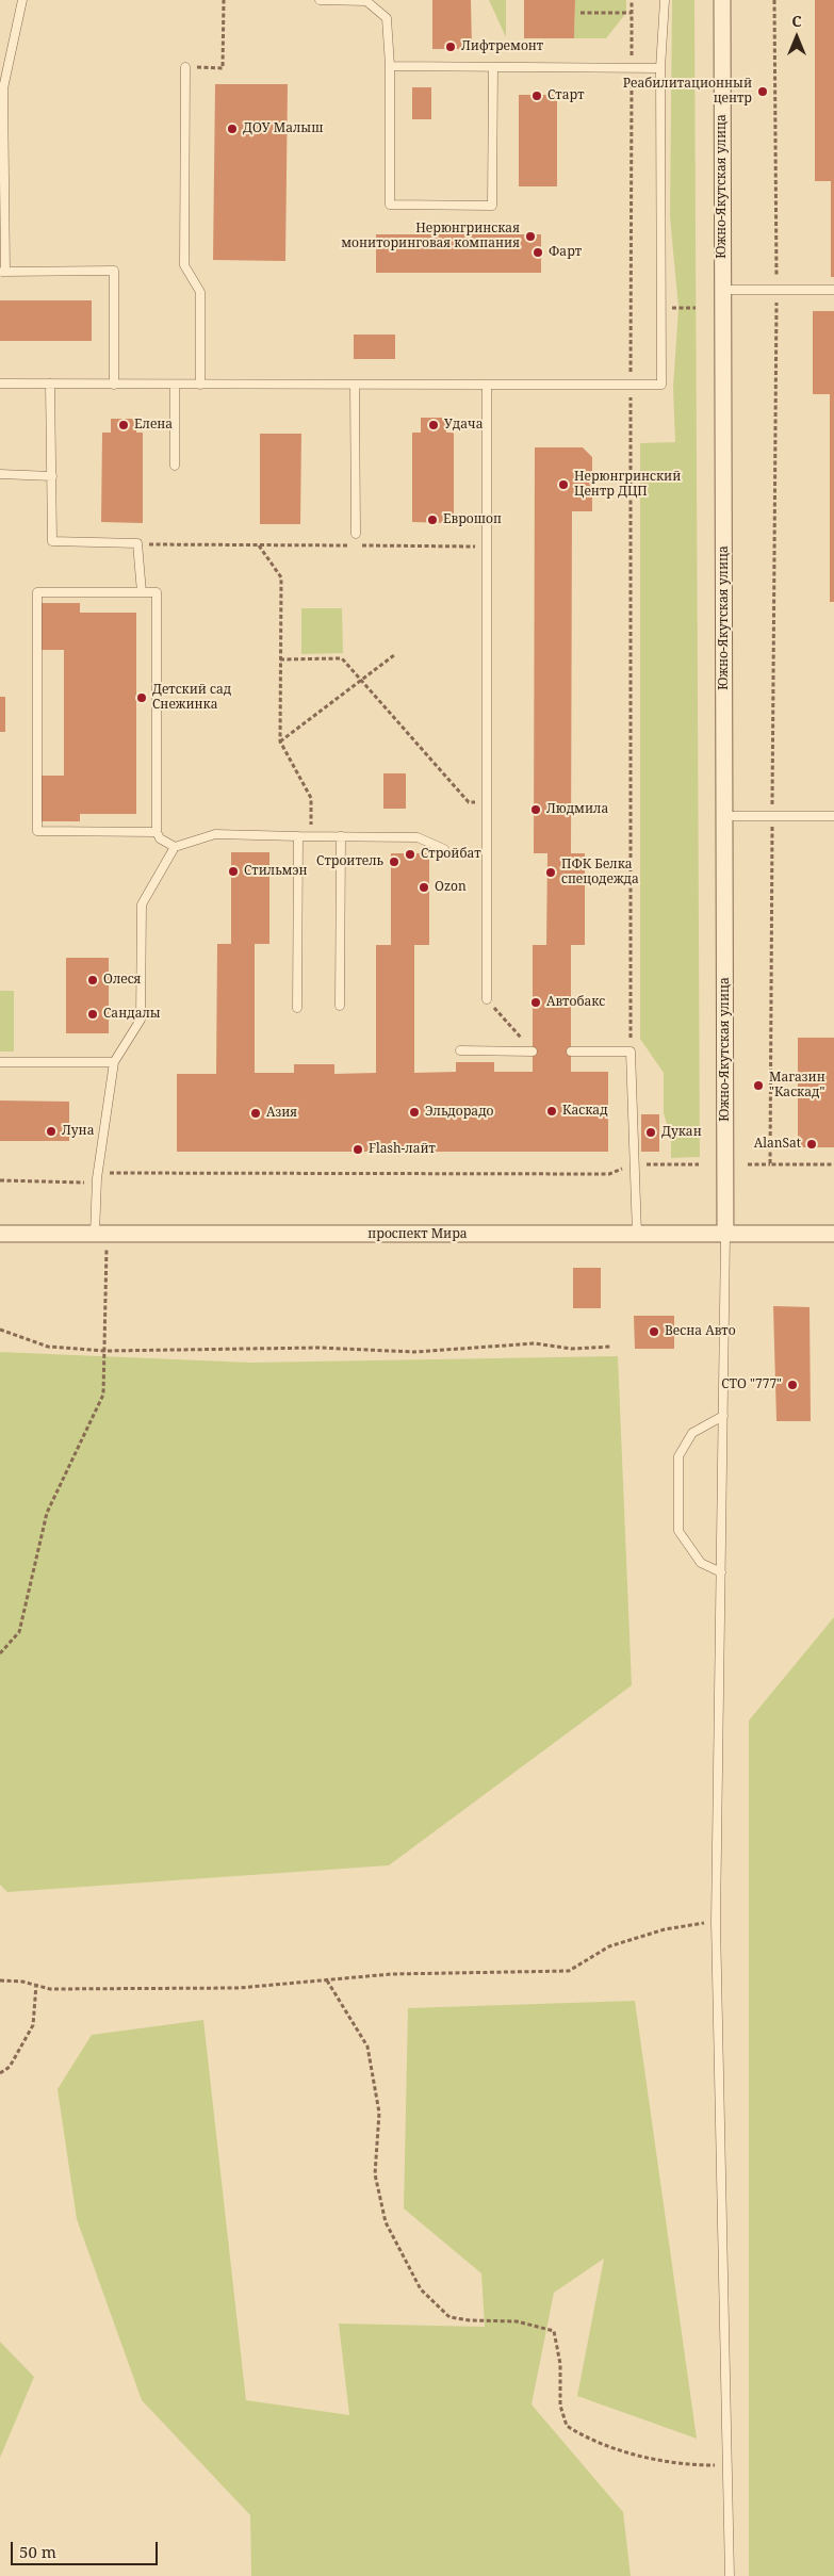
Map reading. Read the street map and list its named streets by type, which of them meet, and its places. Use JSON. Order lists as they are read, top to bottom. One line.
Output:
{"streets":{"street":["Южно-Якутская улица","проспект Мира"]},"crossings":[["Южно-Якутская улица","проспект Мира"]],"places":["Лифтремонт","Реабилитационный центр","Старт","ДОУ Малыш","Нерюнгринская мониторинговая компания","Фарт","Елена","Удача","Нерюнгринский Центр ДЦП","Еврошоп","Детский сад Снежинка","Людмила","Стройбат","Строитель","Стильмэн","ПФК Белка спецодежда","Ozon","Олеся","Автобакс","Сандалы","Магазин \"Каскад\"","Каскад","Эльдорадо","Азия","Луна","Дукан","AlanSat","Flash-лайт","Весна Авто","СТО \"777\""],"scale_bar":"50 m","north":"top"}
